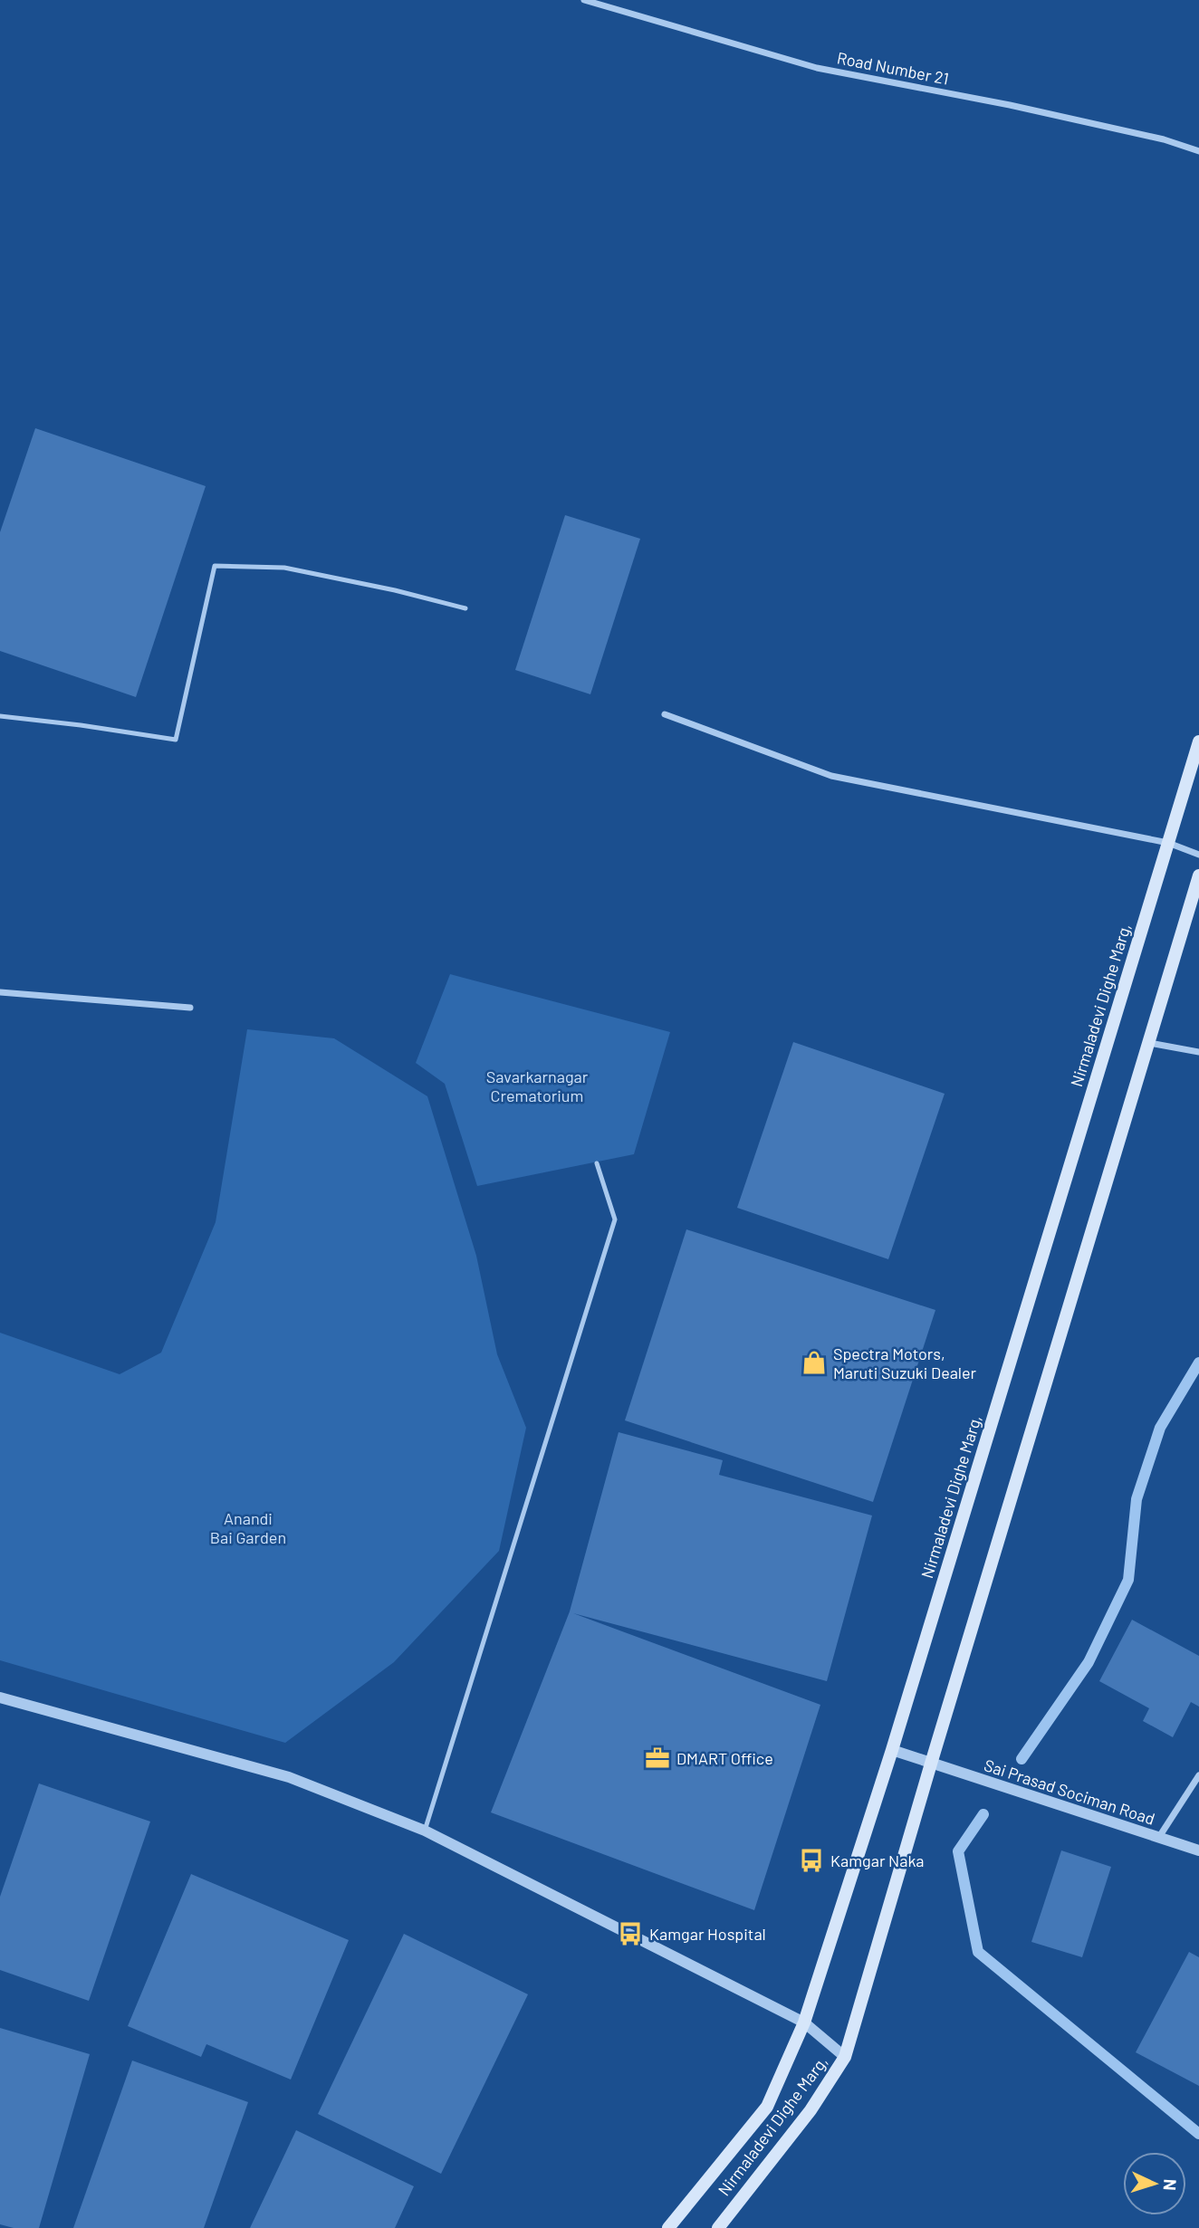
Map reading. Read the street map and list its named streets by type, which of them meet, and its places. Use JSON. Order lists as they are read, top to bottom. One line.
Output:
{"streets":{"main road":["Nirmaladevi Dighe Marg,"],"street":["Road Number 21","Sai Prasad Sociman Road"]},"crossings":[["Nirmaladevi Dighe Marg,","Sai Prasad Sociman Road"]],"parks":["Savarkarnagar Crematorium","Anandi Bai Garden"],"places":{"shop":["Spectra Motors, Maruti Suzuki Dealer"],"office":["DMART Office"],"bus stop":["Kamgar Naka","Kamgar Hospital"]},"north":"right"}
